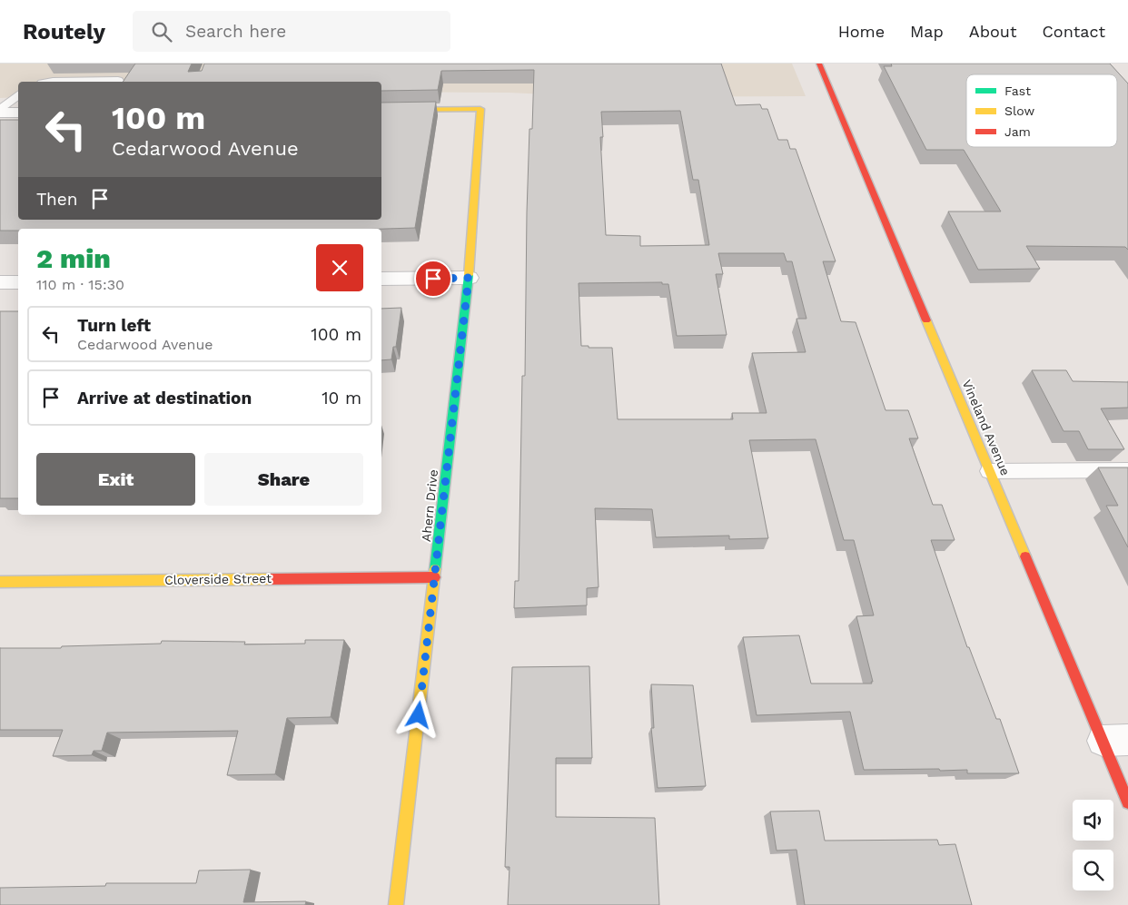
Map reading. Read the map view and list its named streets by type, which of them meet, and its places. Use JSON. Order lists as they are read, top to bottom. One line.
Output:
{"streets":{"street":["Vineland Avenue","Ahern Drive","Cloverside Street"]},"crossings":[["Ahern Drive","Cloverside Street"]],"legend":["Fast","Slow","Jam"],"page":{"header":"Routely","search":"Search here","nav":["Home","Map","About","Contact"],"turn":["100 m","Cedarwood Avenue"],"then":"Then","heading":["2 min","110 m · 15:30"],"list":[{"name":"Turn left","note":"Cedarwood Avenue","value":"100 m"},{"name":"Arrive at destination","value":"10 m"}],"buttons":["Exit","Share"]}}
